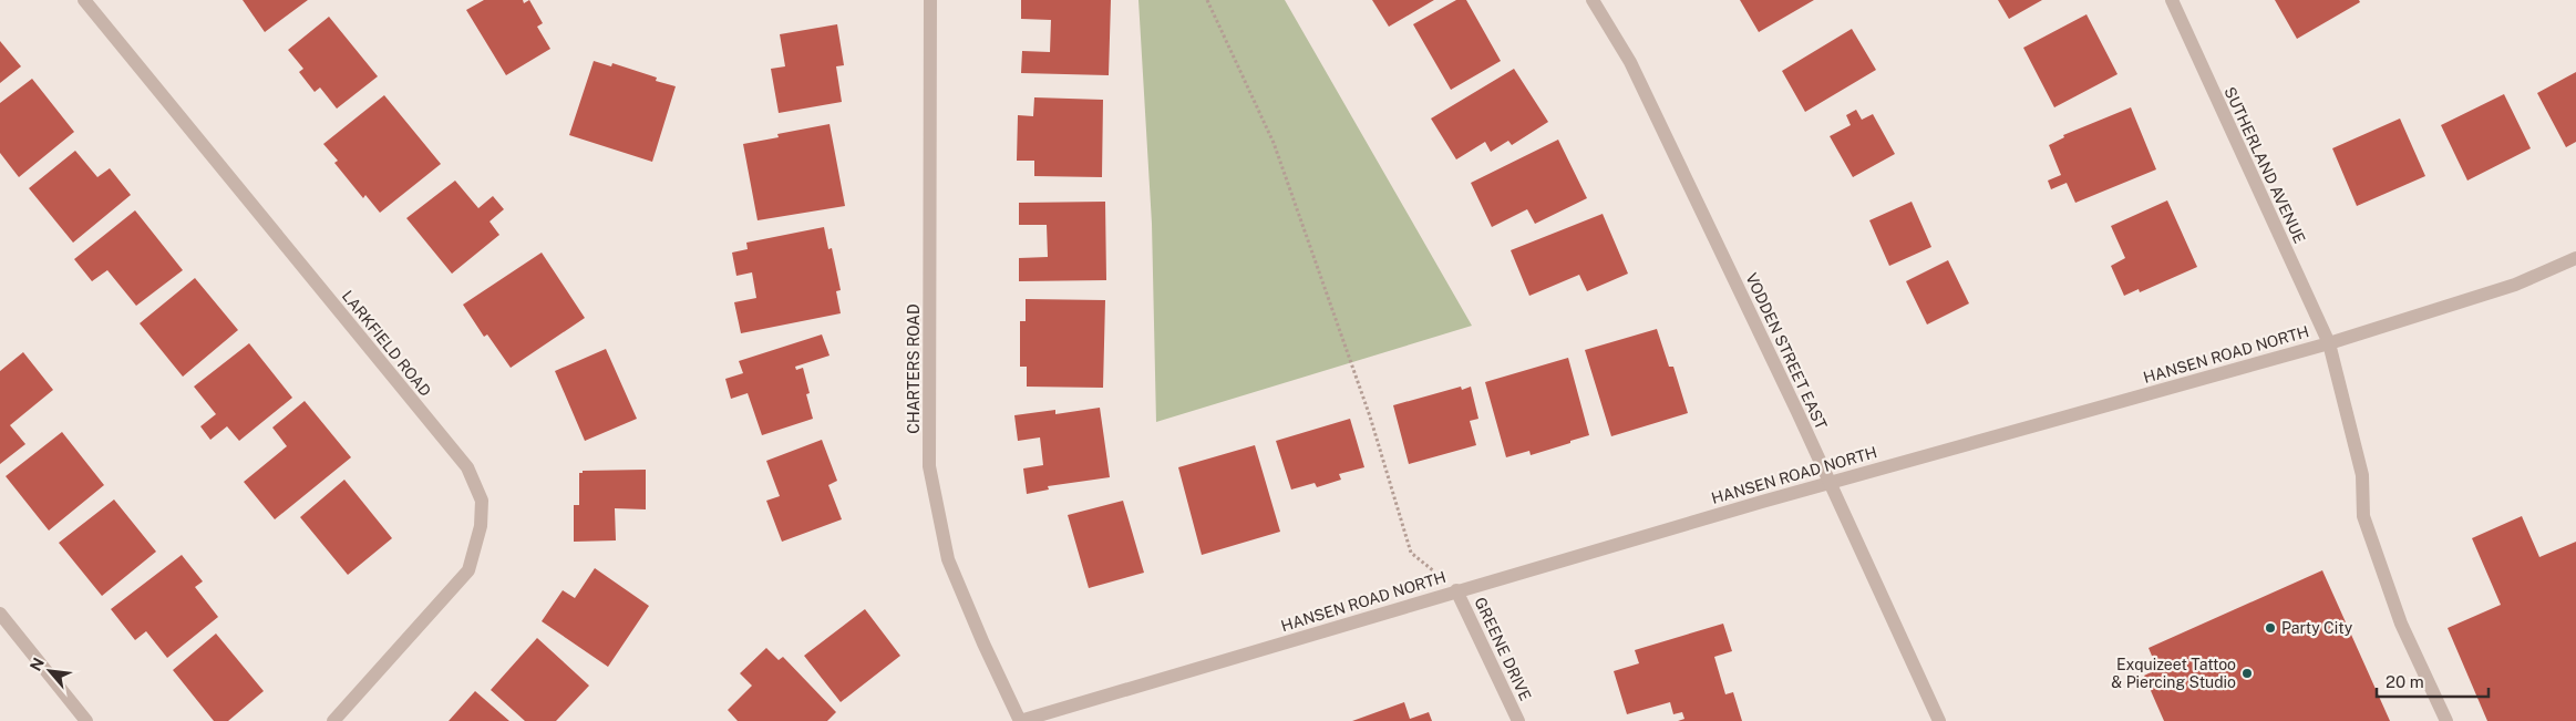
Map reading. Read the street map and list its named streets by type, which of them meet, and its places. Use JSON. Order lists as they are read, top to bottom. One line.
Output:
{"streets":{"street":["SUTHERLAND AVENUE","LARKFIELD ROAD","VODDEN STREET EAST","HANSEN ROAD NORTH","CHARTERS ROAD","GREENE DRIVE"]},"crossings":[["SUTHERLAND AVENUE","HANSEN ROAD NORTH"],["VODDEN STREET EAST","HANSEN ROAD NORTH"],["HANSEN ROAD NORTH","CHARTERS ROAD"],["HANSEN ROAD NORTH","GREENE DRIVE"]],"places":["Party City","Exquizeet Tattoo & Piercing Studio"],"scale_bar":"20 m","north":"top left"}
